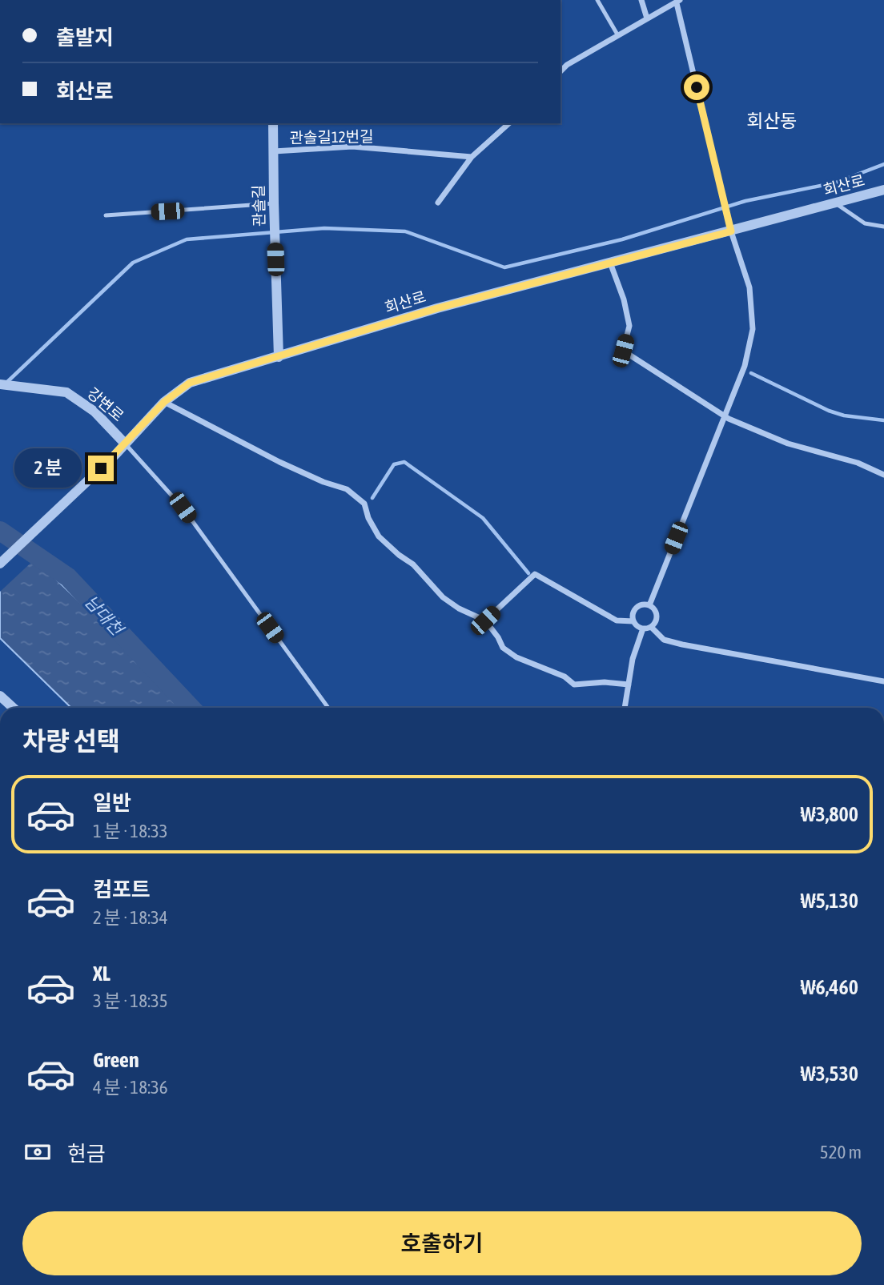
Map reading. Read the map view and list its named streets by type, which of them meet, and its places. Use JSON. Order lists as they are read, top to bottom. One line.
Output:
{"streets":{"street":["관솔길12번길","회산로","관솔길","강변로"]},"crossings":[["관솔길12번길","관솔길"],["회산로","관솔길"],["회산로","강변로"]],"districts":["회산동"],"water":["남대천"],"page":{"banner":["출발지","회산로"],"bubble":"2 분","heading":"차량 선택","list":[{"name":"일반","note":"1 분 · 18:33","value":"₩3,800"},{"name":"컴포트","note":"2 분 · 18:34","value":"₩5,130"},{"name":"XL","note":"3 분 · 18:35","value":"₩6,460"},{"name":"Green","note":"4 분 · 18:36","value":"₩3,530"}],"pay":["현금","520 m"],"buttons":"호출하기"}}
